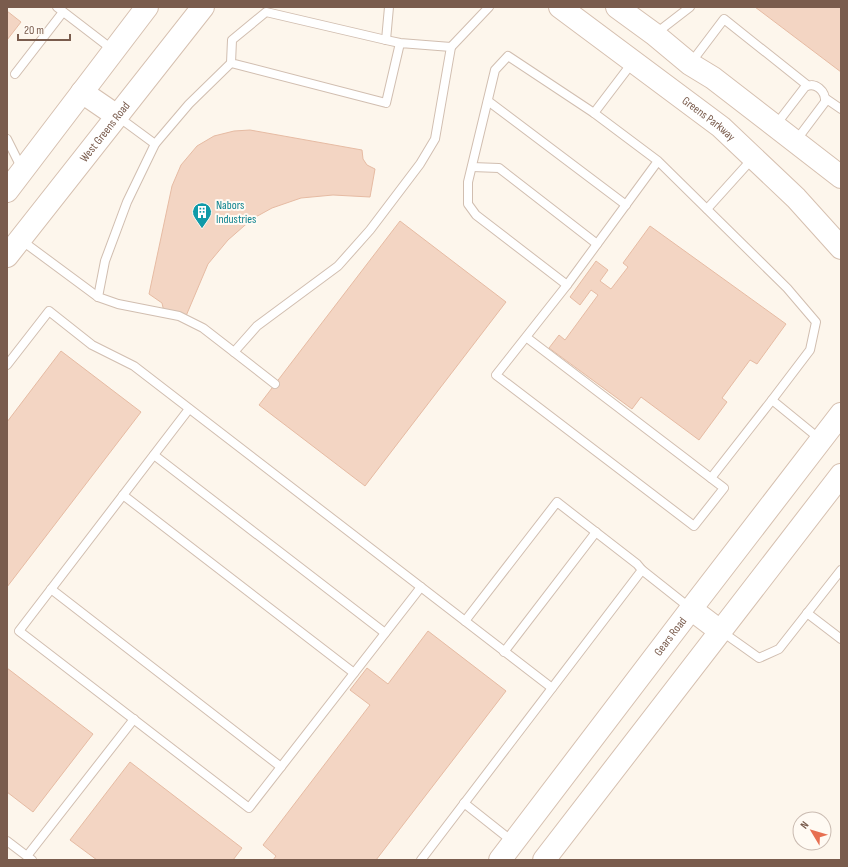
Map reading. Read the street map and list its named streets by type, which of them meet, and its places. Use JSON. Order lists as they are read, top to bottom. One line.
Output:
{"streets":{"street":["Greens Parkway","West Greens Road","Gears Road"]},"places":{"building":["Nabors Industries"]},"scale_bar":"20 m","north":"top left"}
